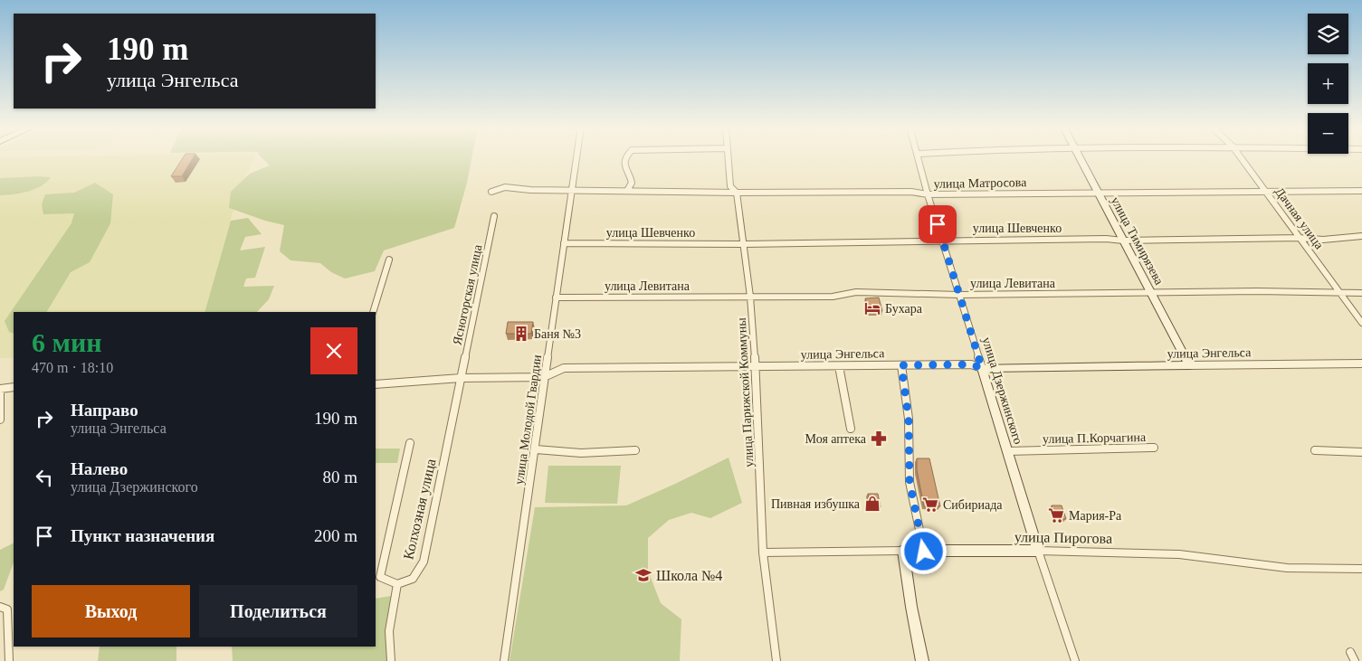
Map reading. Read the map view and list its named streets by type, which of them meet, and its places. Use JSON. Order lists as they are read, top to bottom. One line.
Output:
{"streets":{"street":["улица Матросова","Дачная улица","улица Шевченко","улица Тимирязева","улица Левитана","Ясногорская улица","улица Энгельса","улица Дзержинского","улица Парижской Коммуны","улица Молодой Гвардии","улица П.Корчагина","Колхозная улица","улица Пирогова"]},"crossings":[["улица Матросова","Дачная улица"],["улица Матросова","улица Тимирязева"],["улица Матросова","улица Дзержинского"],["улица Матросова","улица Парижской Коммуны"],["улица Матросова","улица Молодой Гвардии"],["Дачная улица","улица Шевченко"],["Дачная улица","улица Левитана"],["улица Шевченко","улица Тимирязева"],["улица Шевченко","улица Дзержинского"],["улица Шевченко","улица Парижской Коммуны"],["улица Шевченко","улица Молодой Гвардии"],["улица Тимирязева","улица Левитана"],["улица Тимирязева","улица Энгельса"],["улица Левитана","улица Дзержинского"],["улица Левитана","улица Парижской Коммуны"],["улица Левитана","улица Молодой Гвардии"],["Ясногорская улица","улица Энгельса"],["Ясногорская улица","Колхозная улица"],["улица Энгельса","улица Дзержинского"],["улица Энгельса","улица Парижской Коммуны"],["улица Энгельса","улица Молодой Гвардии"],["улица Энгельса","Колхозная улица"],["улица Дзержинского","улица П.Корчагина"],["улица Дзержинского","улица Пирогова"],["улица Парижской Коммуны","улица Пирогова"]],"places":{"hotel":["Бухара"],"building":["Баня №3"],"pharmacy":["Моя аптека"],"shop":["Пивная избушка"],"supermarket":["Сибириада","Мария-Ра"],"school or university":["Школа №4"]},"page":{"map_buttons":["+","−"],"turn":["190 m","улица Энгельса"],"heading":["6 мин","470 m · 18:10"],"list":[{"name":"Направо","note":"улица Энгельса","value":"190 m"},{"name":"Налево","note":"улица Дзержинского","value":"80 m"},{"name":"Пункт назначения","value":"200 m"}],"buttons":["Выход","Поделиться"]}}
